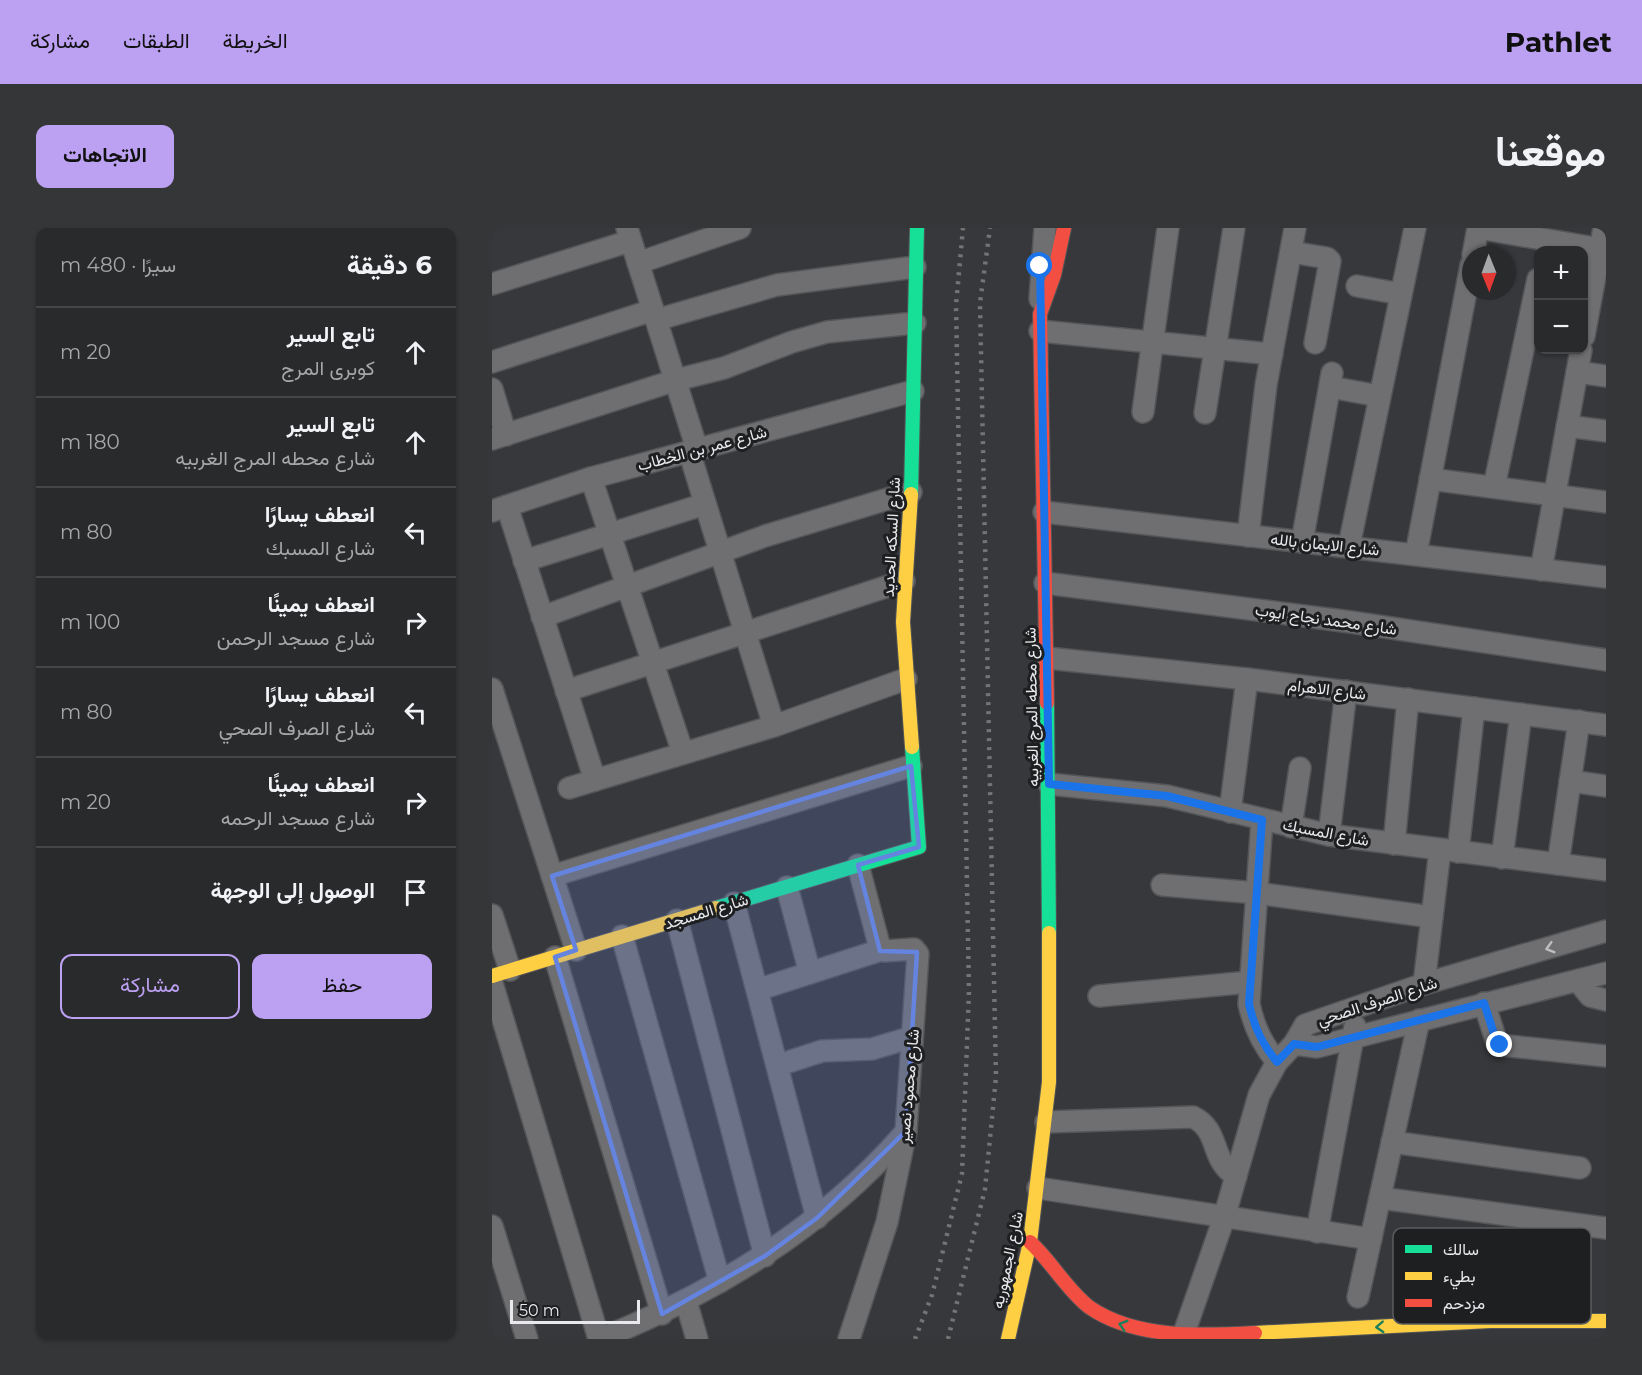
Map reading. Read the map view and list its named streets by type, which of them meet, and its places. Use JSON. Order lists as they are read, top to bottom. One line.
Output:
{"streets":{"main road":["شارع السكه الحديد","شارع محطه المرج الغربيه","شارع المسجد","شارع الجمهوريه"],"street":["شارع عمر بن الخطاب","شارع الايمان بالله","شارع محمد نجاح ايوب","شارع الاهرام","شارع المسبك","شارع الصرف الصحي","شارع محمود نصير"]},"crossings":[["شارع عمر بن الخطاب","شارع السكه الحديد"],["شارع السكه الحديد","شارع المسجد"],["شارع الايمان بالله","شارع محطه المرج الغربيه"],["شارع محمد نجاح ايوب","شارع محطه المرج الغربيه"],["شارع الاهرام","شارع محطه المرج الغربيه"],["شارع محطه المرج الغربيه","شارع المسبك"],["شارع محطه المرج الغربيه","شارع الجمهوريه"]],"legend":["سالك","بطيء","مزدحم"],"scale_bar":"50 m","north":"bottom","page":{"header":"Pathlet","nav":["الخريطة","الطبقات","مشاركة"],"title":"موقعنا","buttons":["الاتجاهات",["حفظ","مشاركة"]],"heading":["6 دقيقة","سيرًا · 480 m"],"map_buttons":["+","−"],"list":[["تابع السير","كوبرى المرج","20 m"],["تابع السير","شارع محطه المرج الغربيه","180 m"],["انعطف يسارًا","شارع المسبك","80 m"],["انعطف يمينًا","شارع مسجد الرحمن","100 m"],["انعطف يسارًا","شارع الصرف الصحي","80 m"],["انعطف يمينًا","شارع مسجد الرحمه","20 m"],"الوصول إلى الوجهة"],"scale":"50 m"}}
